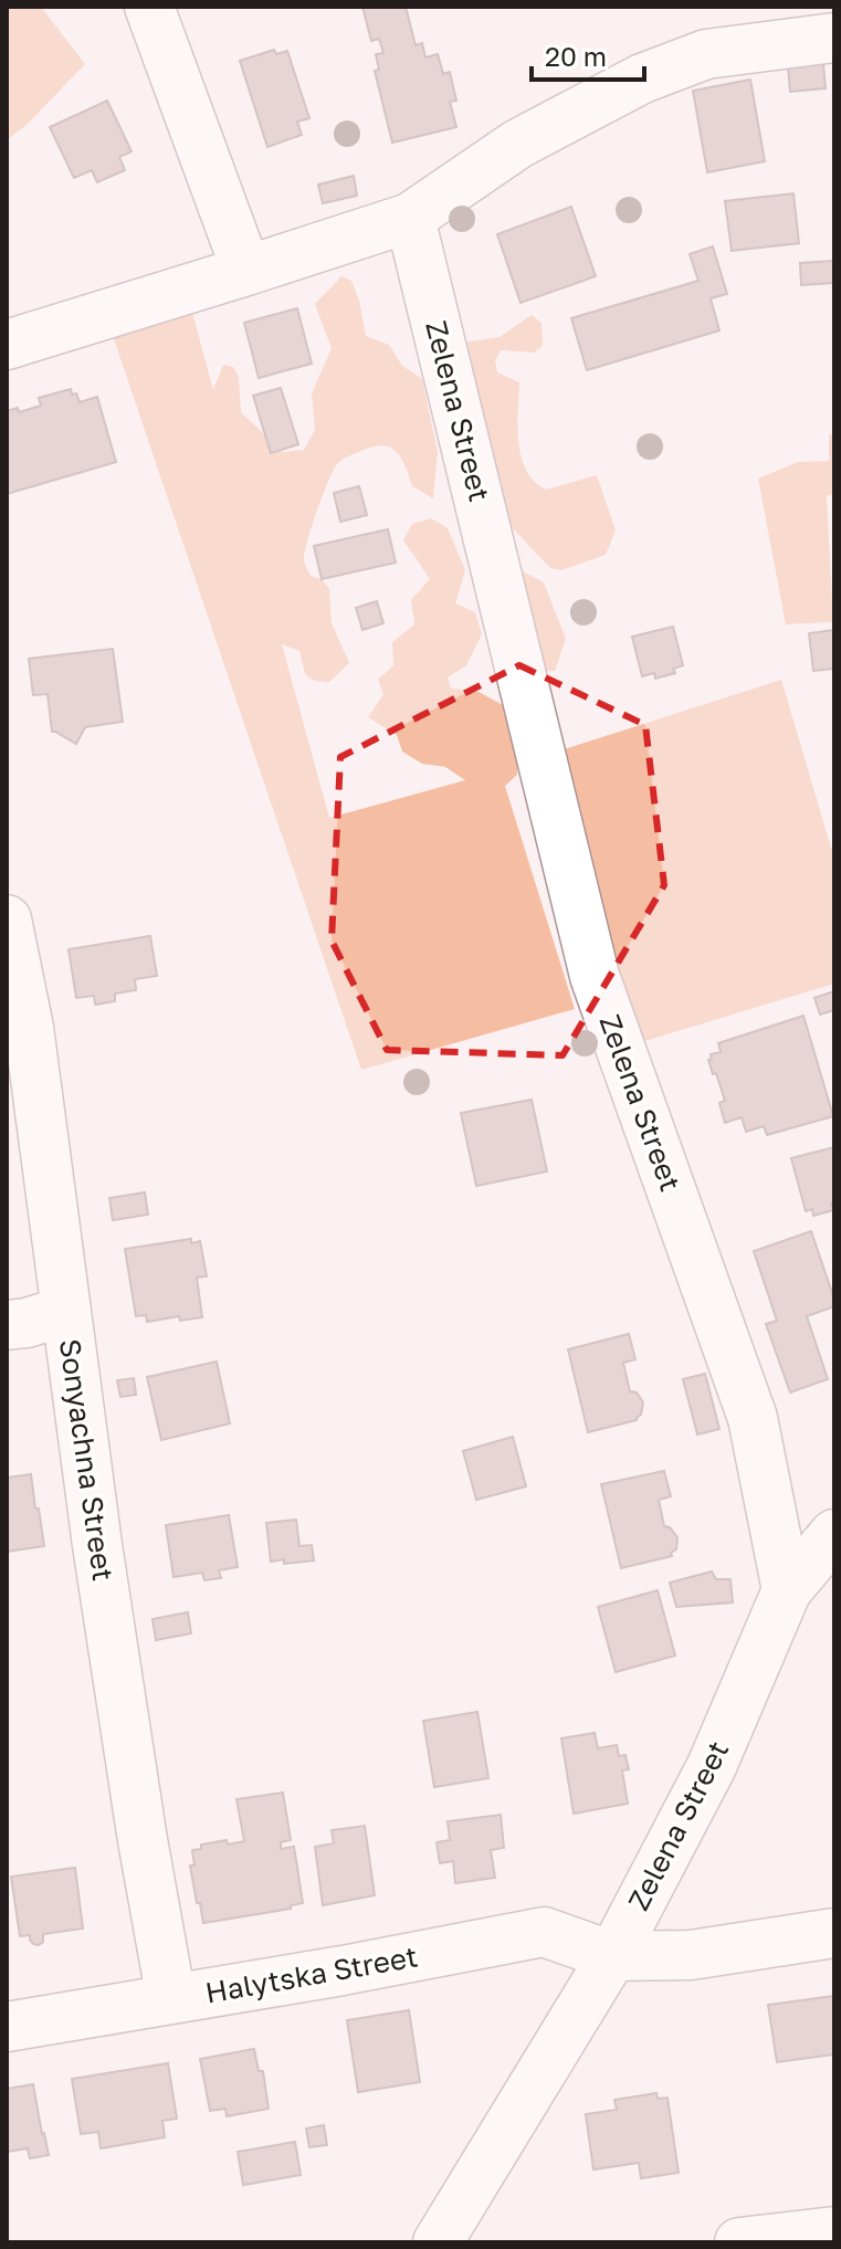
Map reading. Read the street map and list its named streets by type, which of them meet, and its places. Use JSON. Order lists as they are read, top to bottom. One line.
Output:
{"streets":{"street":["Zelena Street","Sonyachna Street","Halytska Street"]},"crossings":[["Zelena Street","Halytska Street"],["Sonyachna Street","Halytska Street"]],"scale_bar":"20 m"}
